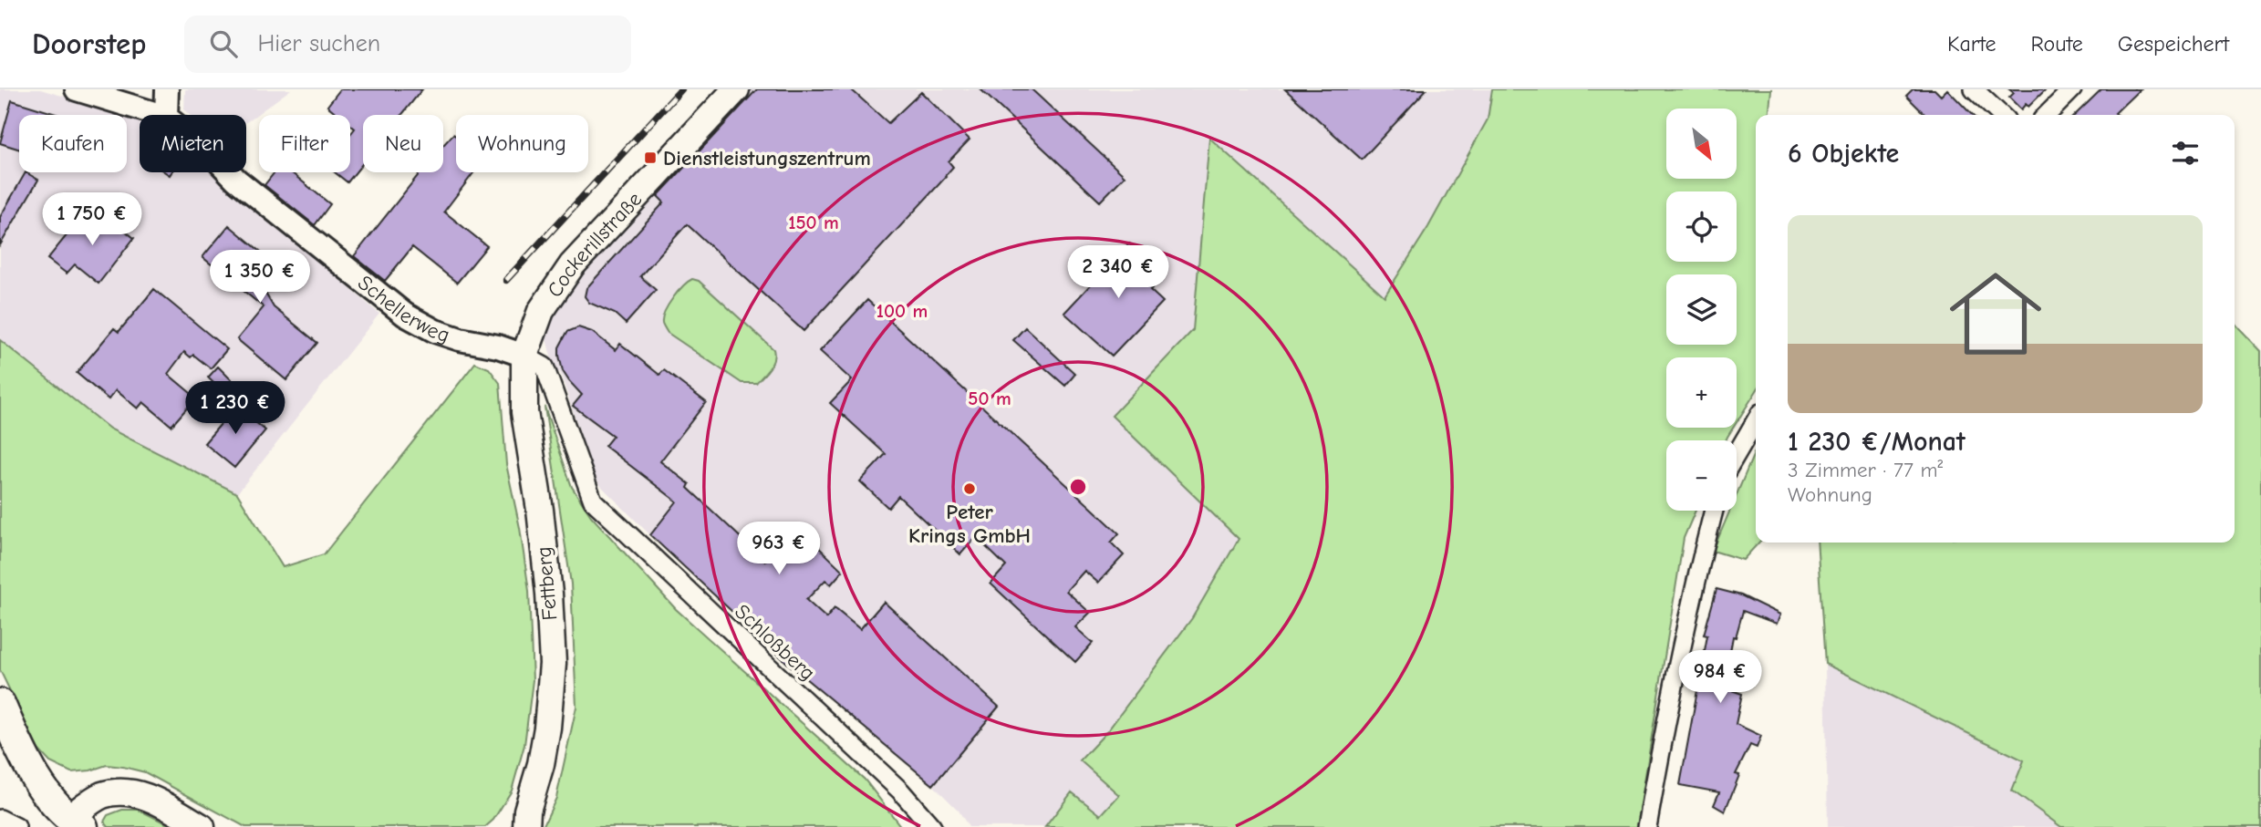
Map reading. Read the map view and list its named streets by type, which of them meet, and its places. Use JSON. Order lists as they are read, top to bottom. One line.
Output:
{"streets":{"main road":["Cockerillstraße","Fettberg"],"street":["Schellerweg","Schloßberg"]},"crossings":[["Cockerillstraße","Schellerweg"],["Cockerillstraße","Fettberg"],["Cockerillstraße","Schloßberg"],["Schellerweg","Fettberg"],["Schellerweg","Schloßberg"],["Fettberg","Schloßberg"]],"places":{"transit":["Dienstleistungszentrum"],"other":["Peter Krings GmbH"]},"north":"bottom right","page":{"header":"Doorstep","search":"Hier suchen","nav":["Karte","Route","Gespeichert"],"map_buttons":["+","−"],"chip":["Kaufen","Mieten","Filter","Neu","Wohnung"],"heading":"6 Objekte","list":[{"name":"1 230 €/Monat","note":"3 Zimmer · 77 m² · Wohnung"}],"price":["1 750 €","2 340 €","1 350 €","1 230 €","963 €","984 €"]},"rings":["150 m","100 m","50 m"]}
